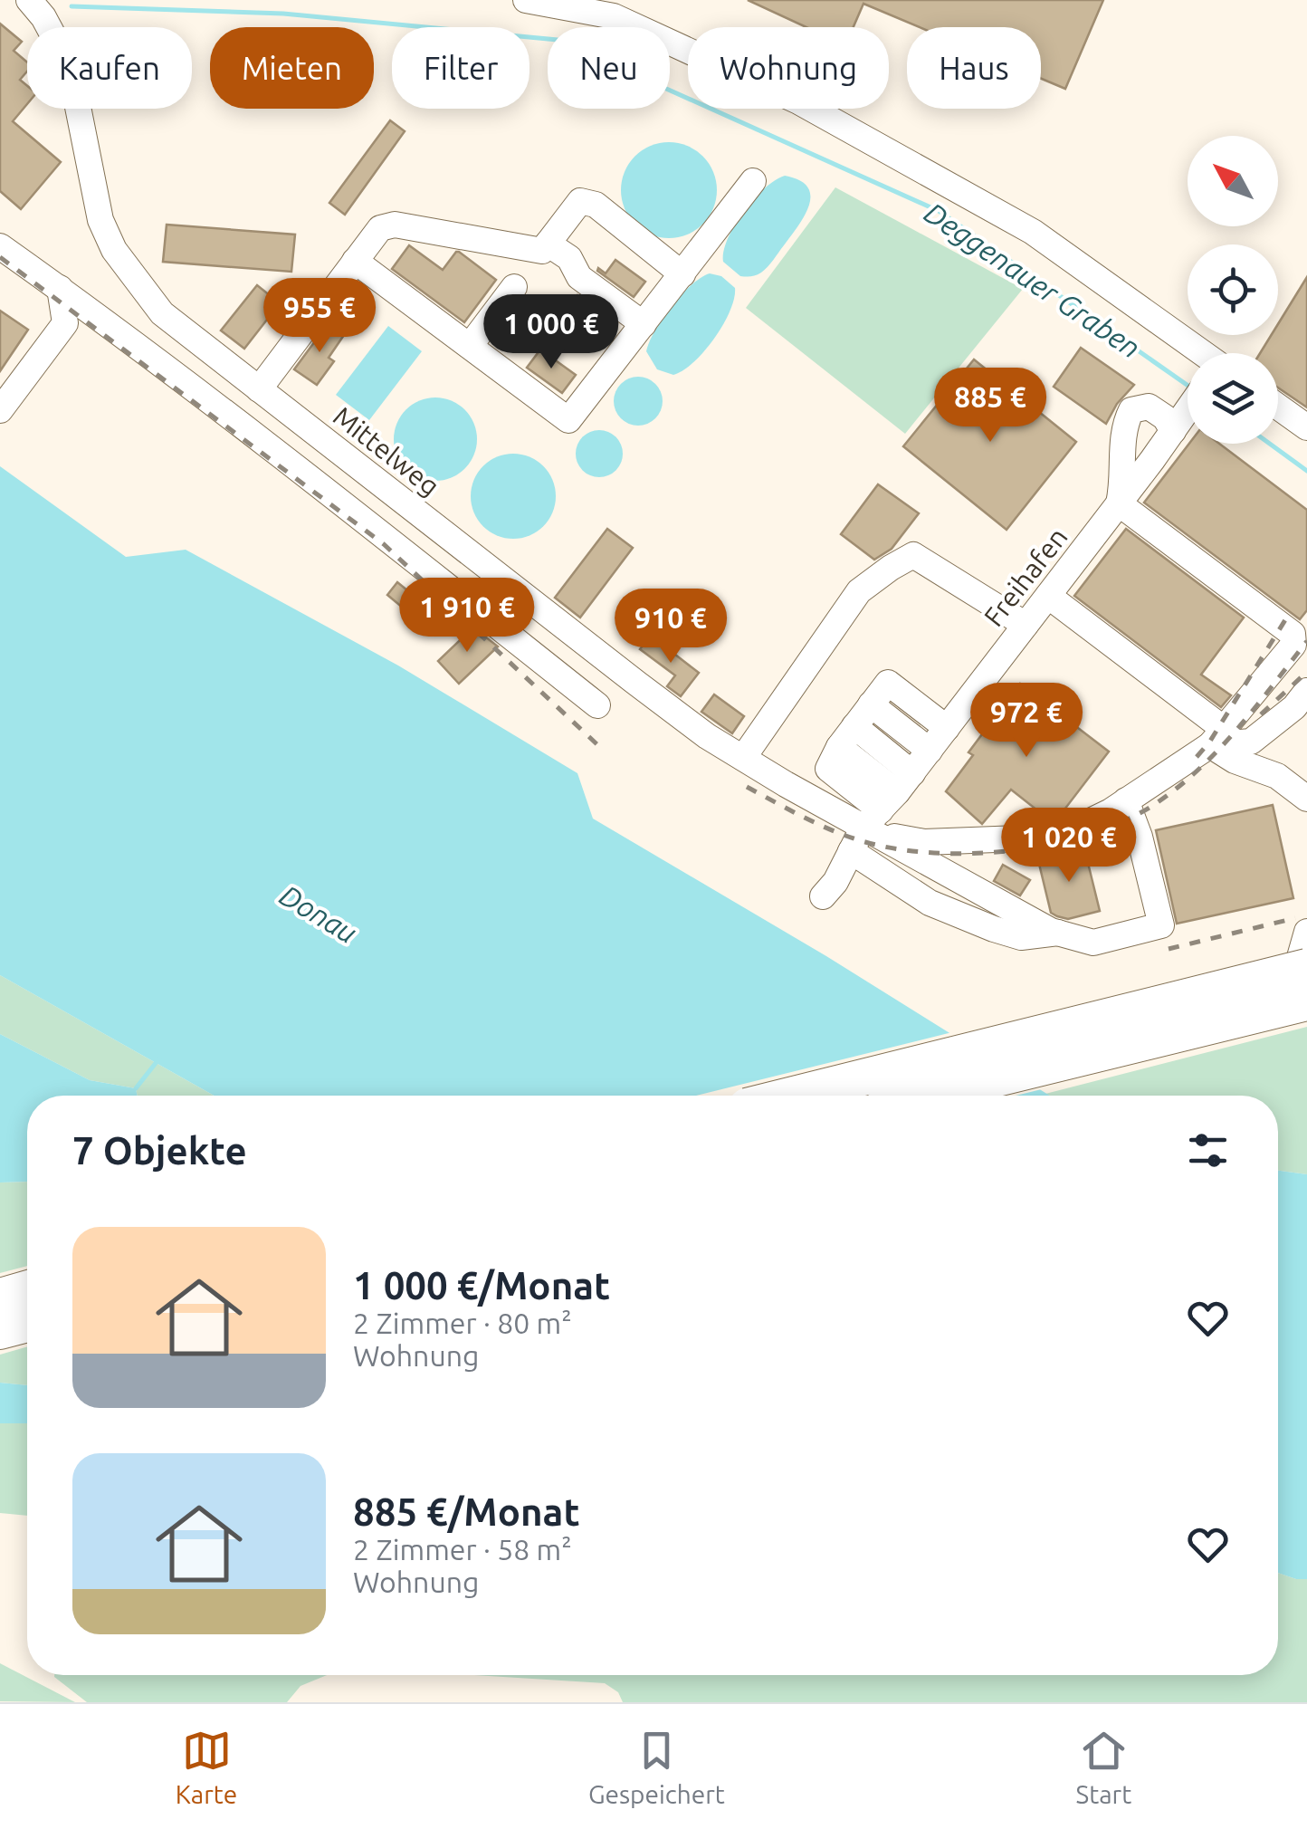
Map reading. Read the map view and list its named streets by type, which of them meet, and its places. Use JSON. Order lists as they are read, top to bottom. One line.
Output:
{"streets":{"street":["Mittelweg","Freihafen"]},"crossings":[["Mittelweg","Freihafen"]],"water":["Deggenauer Graben","Donau"],"north":"top left","page":{"chip":["Kaufen","Mieten","Filter","Neu","Wohnung","Haus"],"price":["955 €","1 000 €","885 €","1 910 €","910 €","972 €","1 020 €"],"heading":"7 Objekte","list":[{"name":"1 000 €/Monat","note":"2 Zimmer · 80 m² · Wohnung"},{"name":"885 €/Monat","note":"2 Zimmer · 58 m² · Wohnung"}],"tabs":["Karte","Gespeichert","Start"]}}
